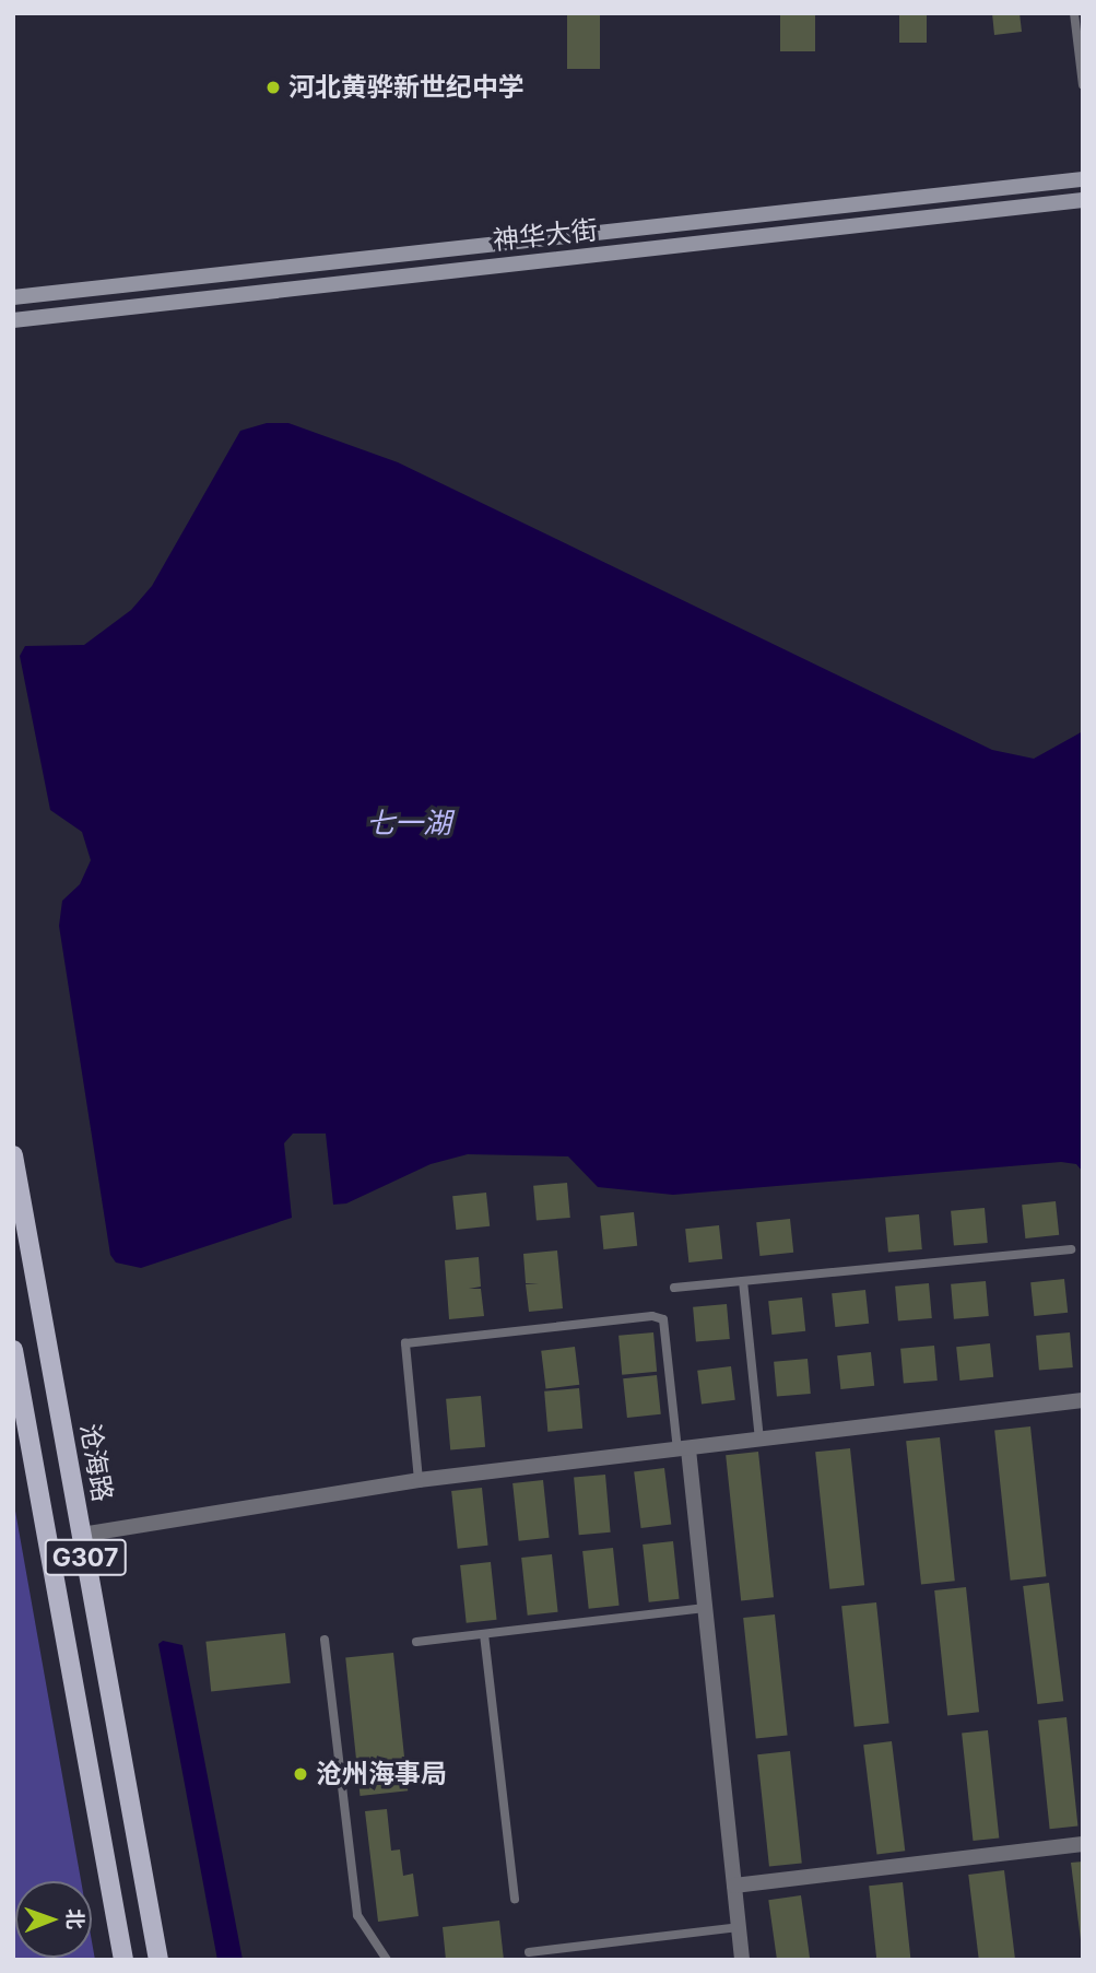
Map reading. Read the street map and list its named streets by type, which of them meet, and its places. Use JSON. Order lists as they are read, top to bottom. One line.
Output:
{"streets":{"main road":["神华大街","沧海路","G307"]},"water":["七一湖"],"places":["河北黄骅新世纪中学","沧州海事局"],"north":"right"}
